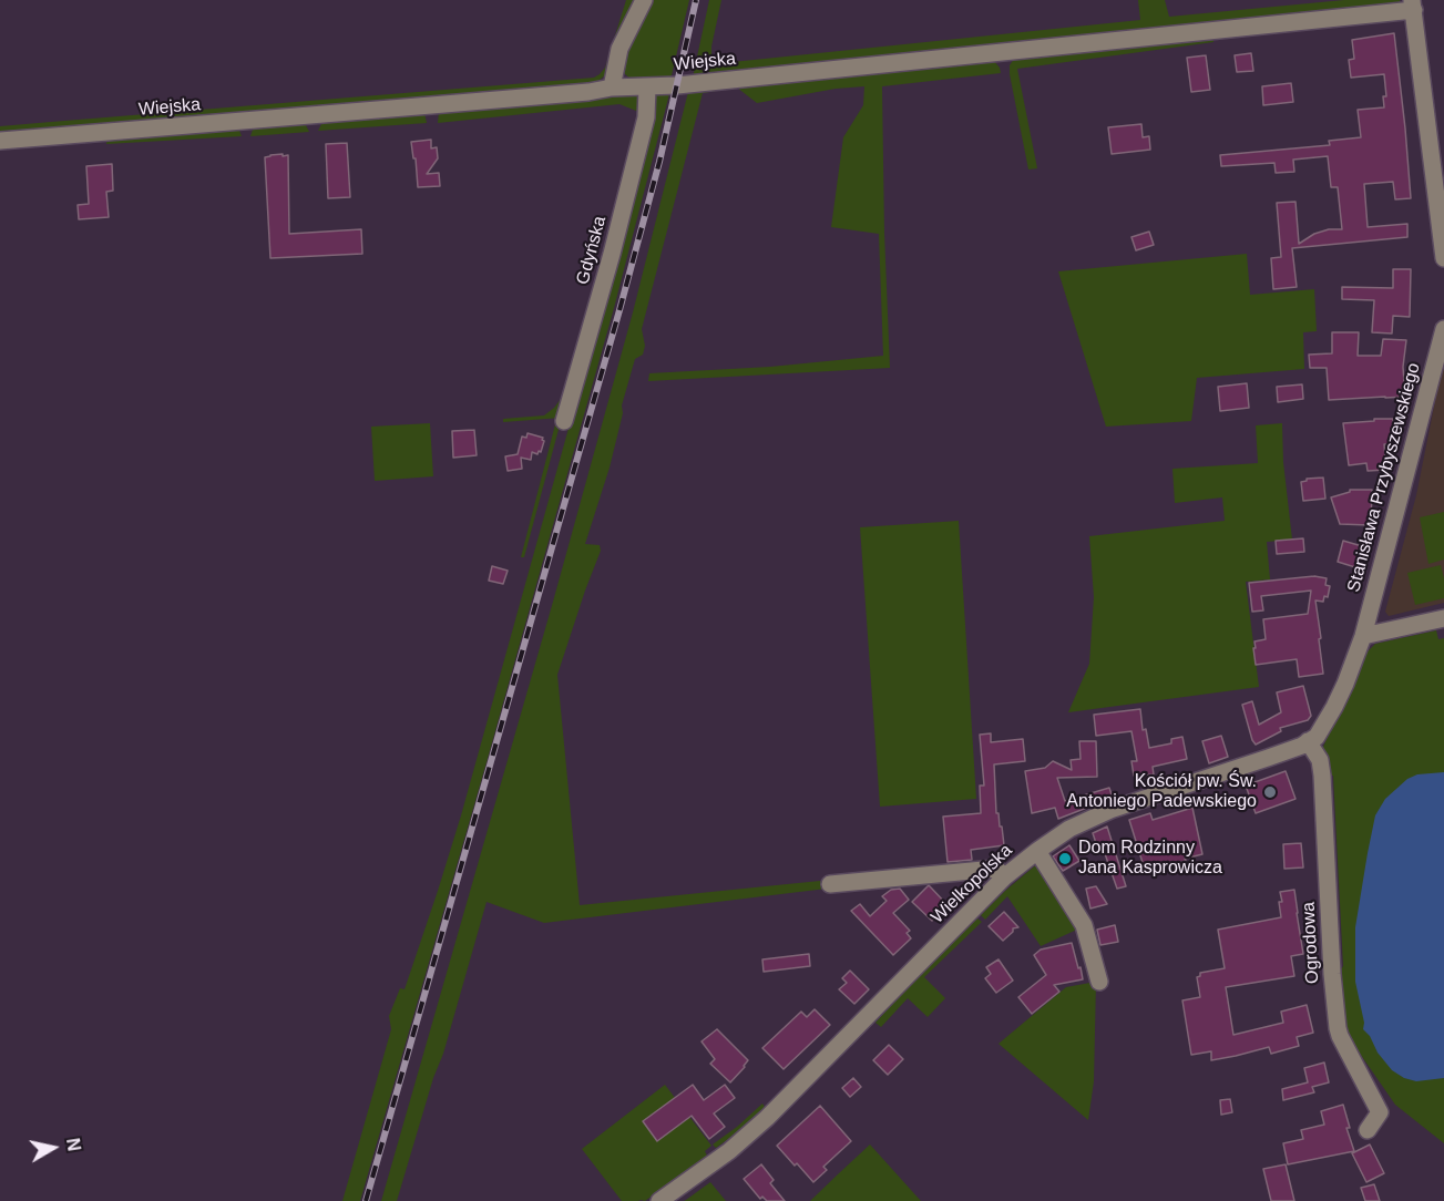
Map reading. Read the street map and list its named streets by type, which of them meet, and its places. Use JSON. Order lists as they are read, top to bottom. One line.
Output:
{"streets":{"street":["Wiejska","Gdyńska","Stanisława Przybyszewskiego","Wielkopolska","Ogrodowa"]},"crossings":[["Wiejska","Gdyńska"],["Stanisława Przybyszewskiego","Wielkopolska"],["Wielkopolska","Ogrodowa"]],"places":["Kościół pw. Św. Antoniego Padewskiego","Dom Rodzinny Jana Kasprowicza"],"north":"right"}
